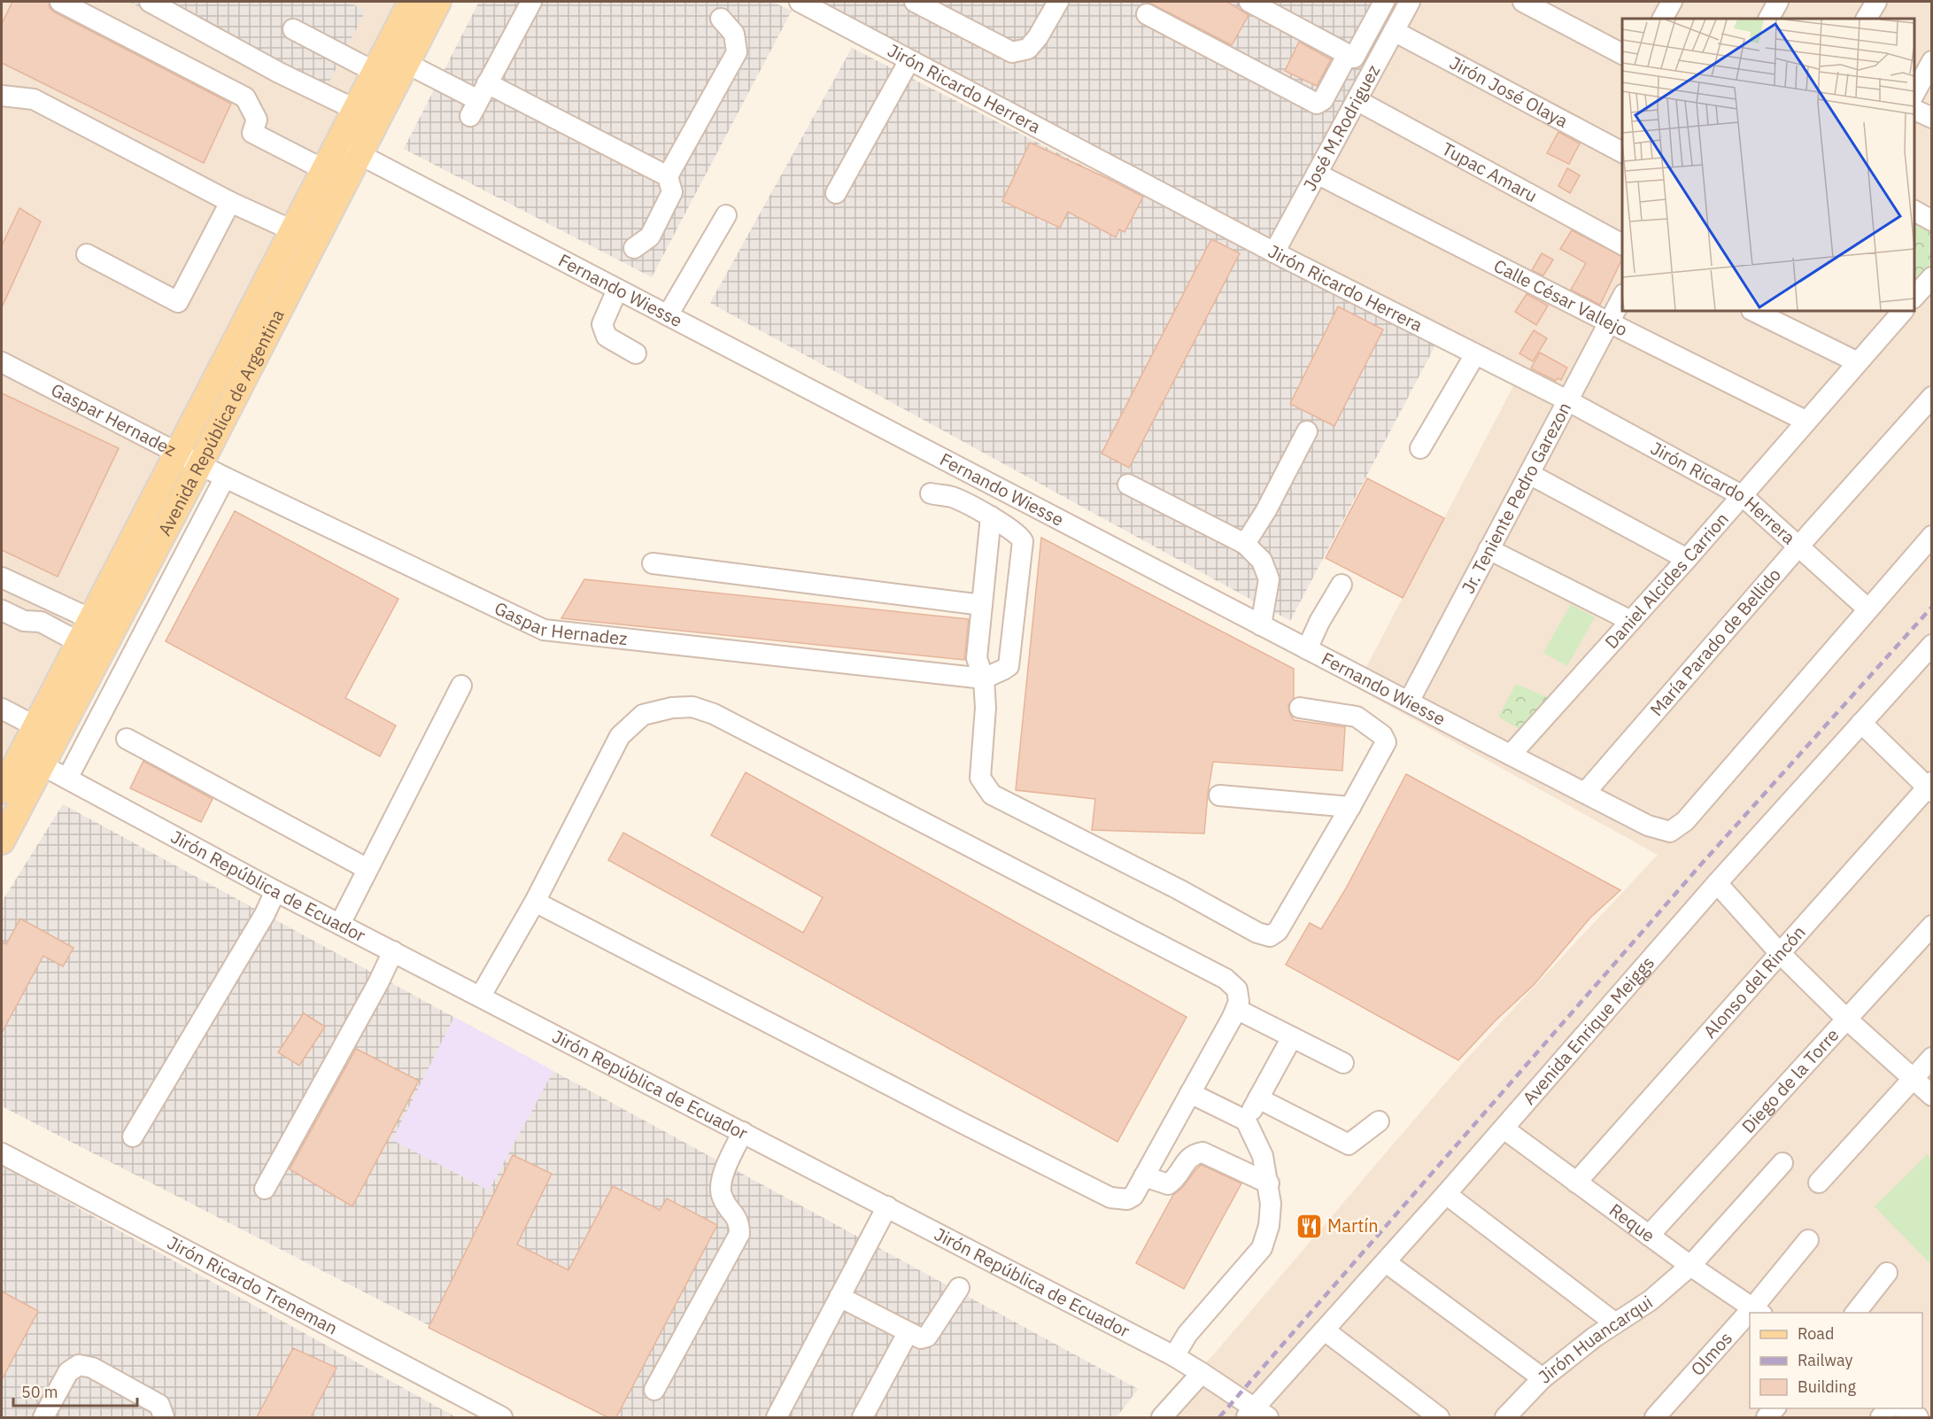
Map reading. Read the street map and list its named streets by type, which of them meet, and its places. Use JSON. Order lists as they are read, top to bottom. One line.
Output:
{"streets":{"main road":["Avenida República de Argentina"],"street":["Jirón Ricardo Herrera","Jirón José Olaya","José M.Rodriguez","Tupac Amaru","Fernando Wiesse","Calle César Vallejo","Gaspar Hernadez","Jr. Teniente Pedro Garezon","Daniel Alcides Carrion","María Parado de Bellido","Jirón República de Ecuador","Alonso del Rincón","Avenida Enrique Meiggs","Diego de la Torre","Reque","Jirón Ricardo Treneman","Jirón Huancarqui","Olmos"]},"crossings":[["Jirón Ricardo Herrera","José M.Rodriguez"],["Jirón Ricardo Herrera","Fernando Wiesse"],["Jirón Ricardo Herrera","Jr. Teniente Pedro Garezon"],["Jirón Ricardo Herrera","Daniel Alcides Carrion"],["Jirón Ricardo Herrera","María Parado de Bellido"],["Jirón José Olaya","José M.Rodriguez"],["José M.Rodriguez","Tupac Amaru"],["José M.Rodriguez","Calle César Vallejo"],["Fernando Wiesse","Avenida República de Argentina"],["Fernando Wiesse","Jr. Teniente Pedro Garezon"],["Fernando Wiesse","Daniel Alcides Carrion"],["Fernando Wiesse","María Parado de Bellido"],["Calle César Vallejo","Jr. Teniente Pedro Garezon"],["Calle César Vallejo","Daniel Alcides Carrion"],["Gaspar Hernadez","Avenida República de Argentina"],["Avenida República de Argentina","Jirón República de Ecuador"],["Jirón República de Ecuador","Avenida Enrique Meiggs"],["Alonso del Rincón","Reque"],["Avenida Enrique Meiggs","Reque"],["Diego de la Torre","Reque"],["Reque","Jirón Huancarqui"],["Reque","Olmos"]],"places":{"restaurant":["Martín"]},"legend":["Road","Railway","Building"],"scale_bar":"50 m"}
